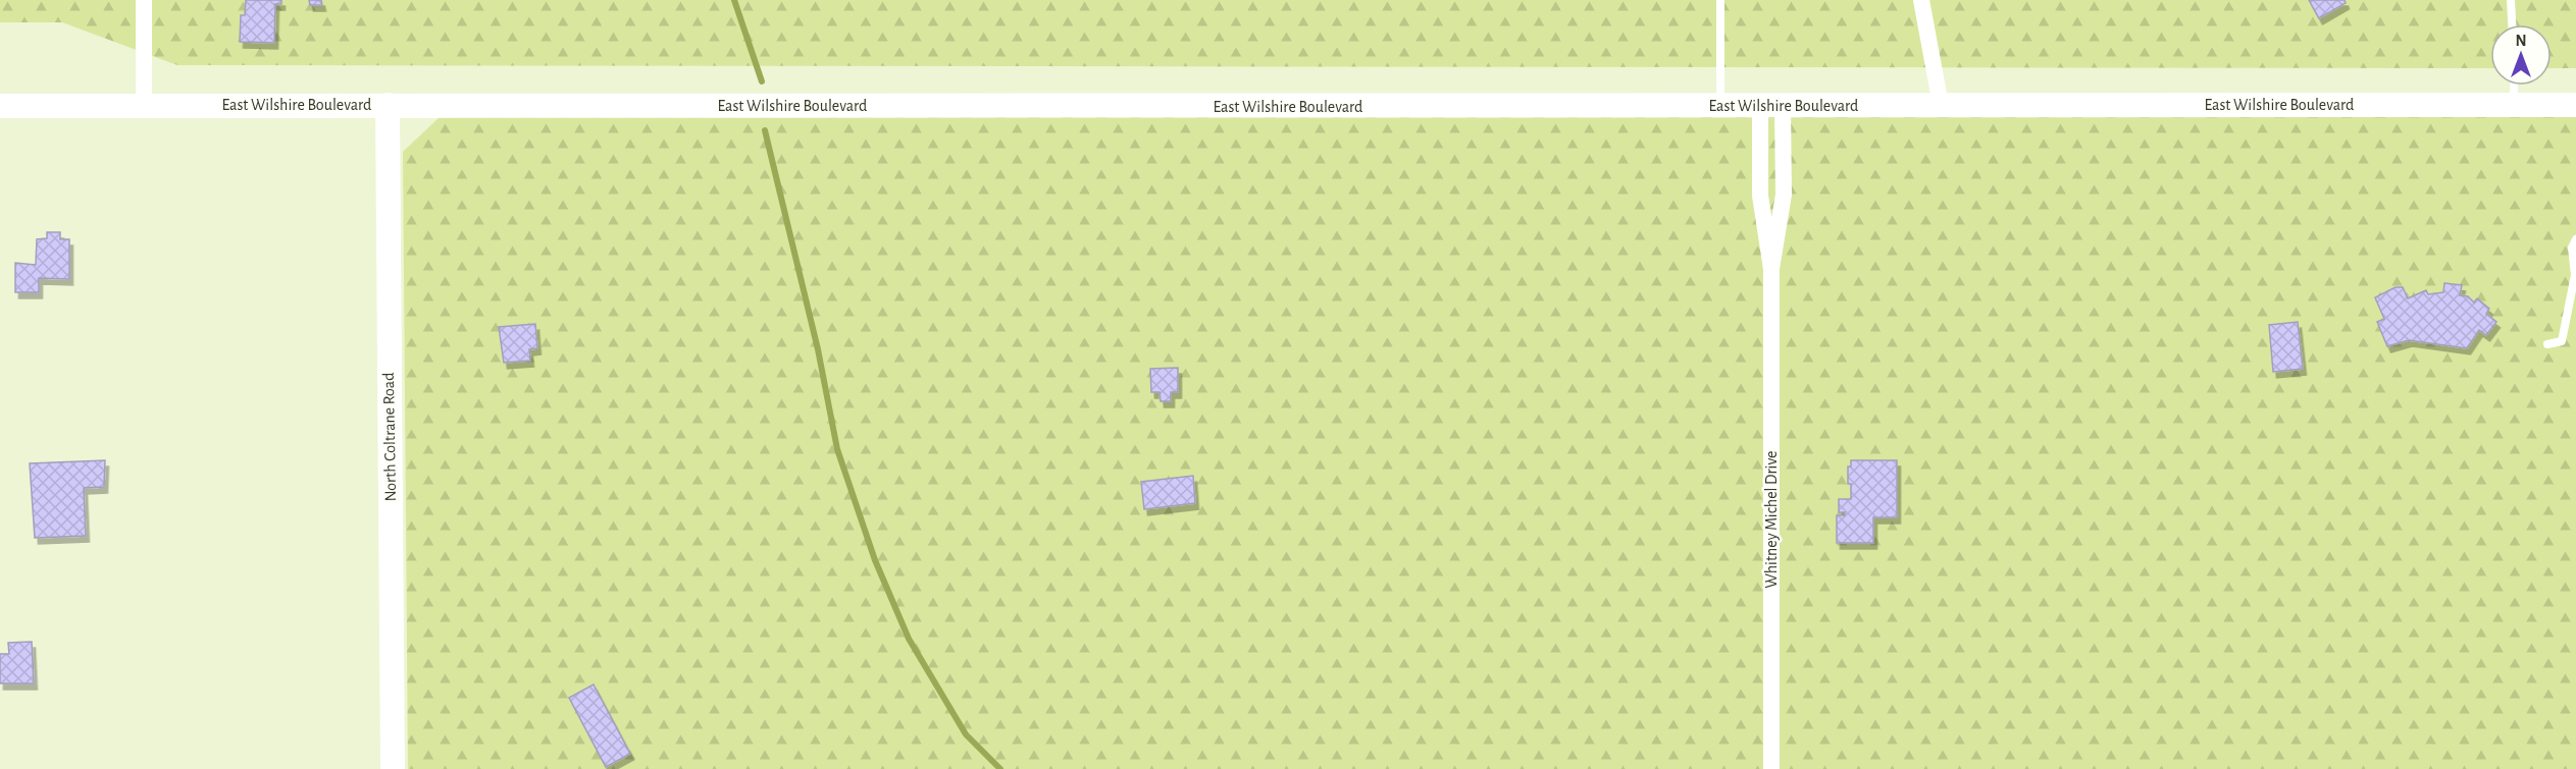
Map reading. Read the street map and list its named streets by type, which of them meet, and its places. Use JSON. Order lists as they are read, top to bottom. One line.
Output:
{"streets":{"street":["East Wilshire Boulevard","North Coltrane Road","Whitney Michel Drive"]},"crossings":[["East Wilshire Boulevard","North Coltrane Road"],["East Wilshire Boulevard","Whitney Michel Drive"]],"north":"top"}
